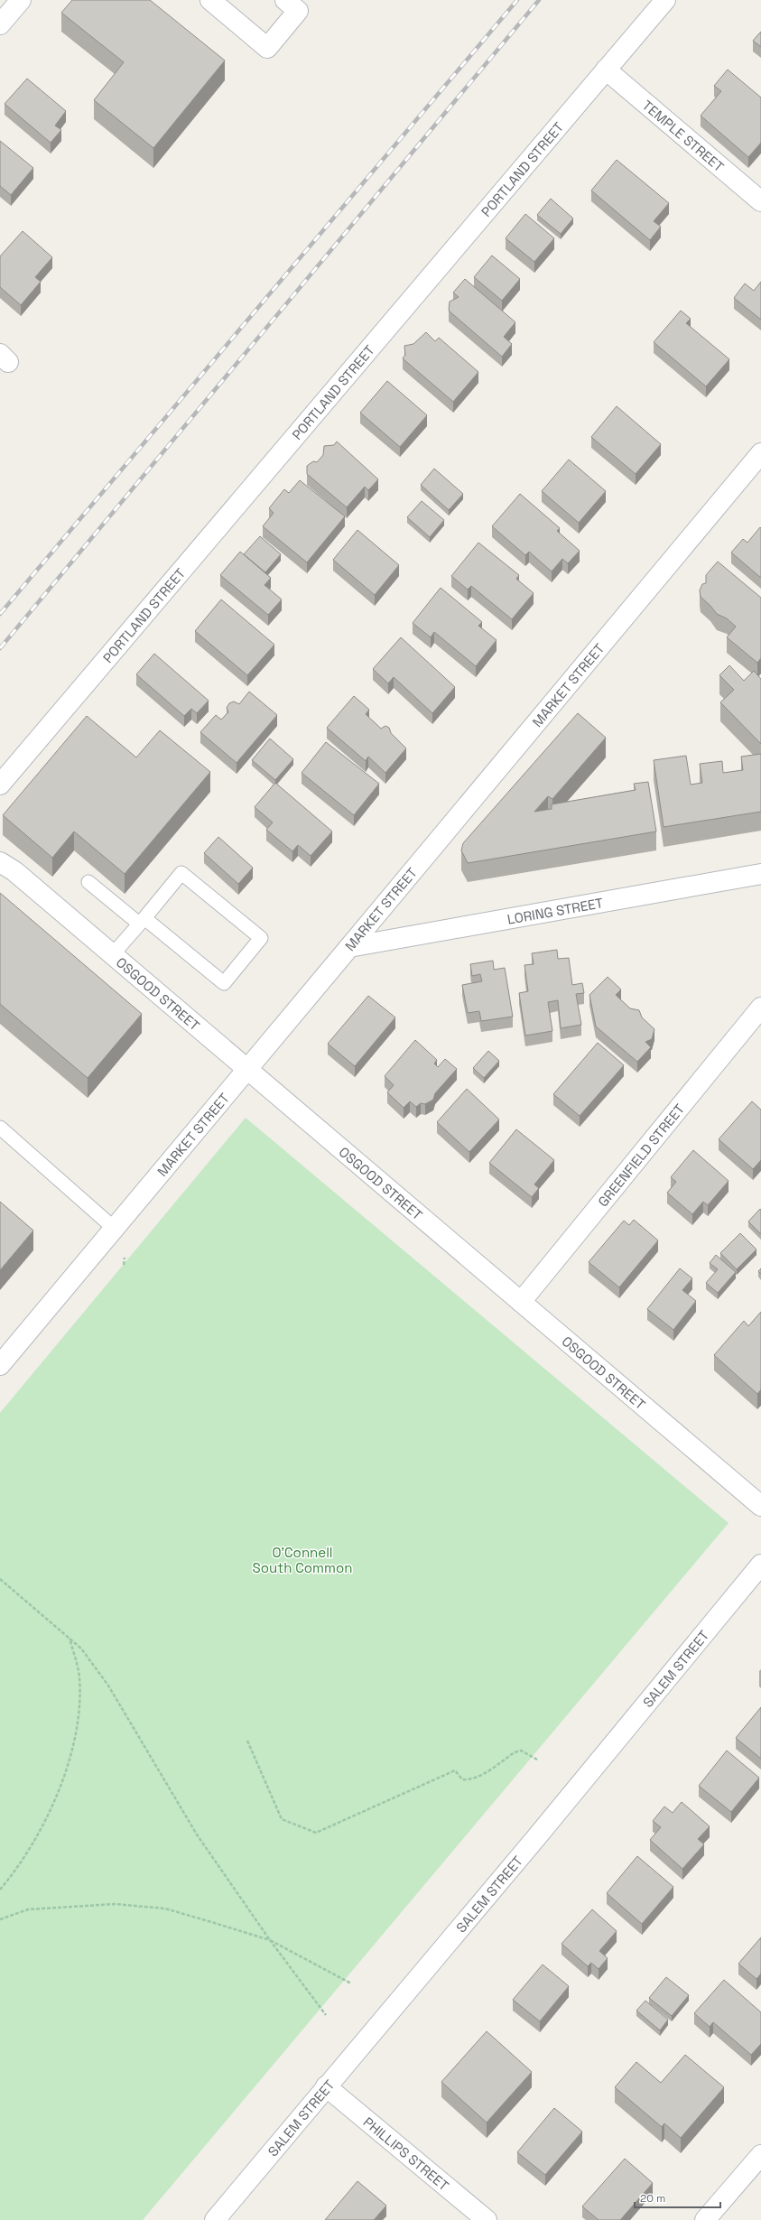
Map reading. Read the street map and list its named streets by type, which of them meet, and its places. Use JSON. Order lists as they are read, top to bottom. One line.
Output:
{"streets":{"street":["TEMPLE STREET","PORTLAND STREET","MARKET STREET","LORING STREET","OSGOOD STREET","GREENFIELD STREET","SALEM STREET","PHILLIPS STREET"]},"crossings":[["TEMPLE STREET","PORTLAND STREET"],["MARKET STREET","LORING STREET"],["MARKET STREET","OSGOOD STREET"],["OSGOOD STREET","GREENFIELD STREET"],["SALEM STREET","PHILLIPS STREET"]],"parks":["O'Connell South Common"],"scale_bar":"20 m"}
